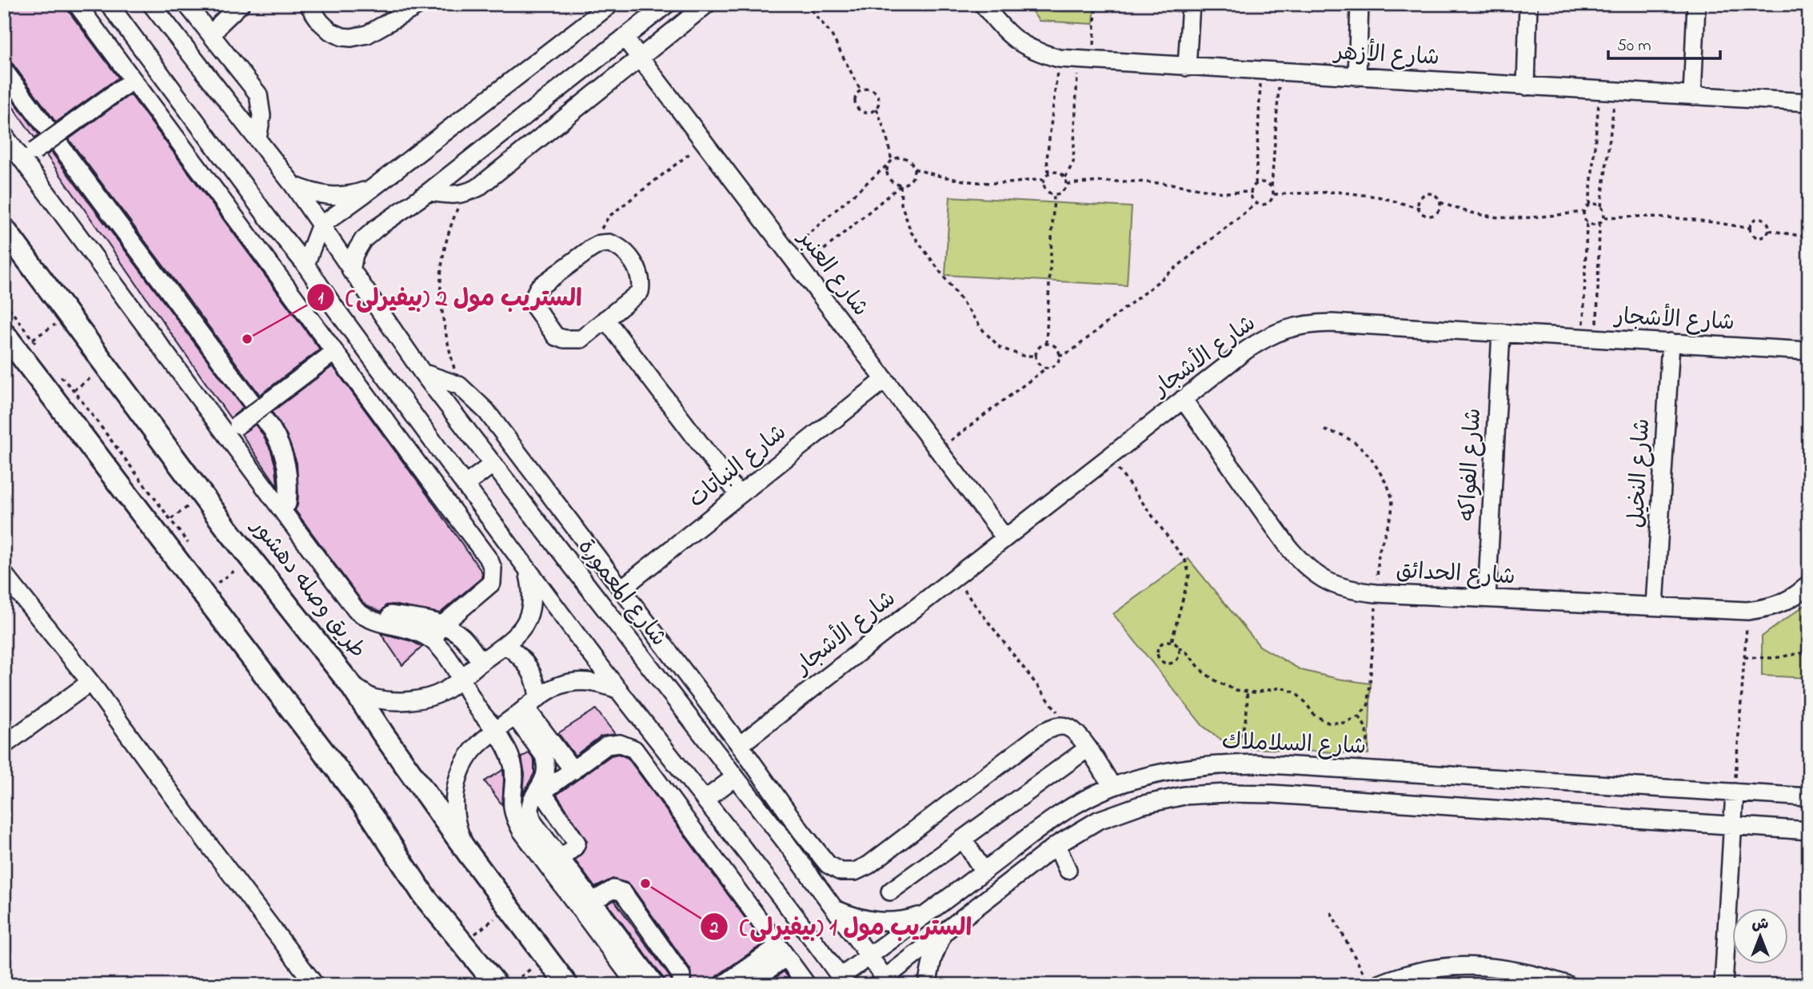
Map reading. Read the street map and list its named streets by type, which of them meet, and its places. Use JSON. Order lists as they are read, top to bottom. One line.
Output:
{"streets":{"main road":["طريق وصله دهشور"],"street":["شارع الأزهر","شارع العنبر","شارع الأشجار","شارع الفواكه","شارع النباتات","شارع النخيل","شارع الحدائق","شارع المعمورة","شارع السلاملاك"]},"crossings":[["شارع العنبر","شارع الأشجار"],["شارع العنبر","شارع النباتات"],["شارع الأشجار","شارع الفواكه"],["شارع الأشجار","شارع النخيل"],["شارع الأشجار","شارع الحدائق"],["شارع الفواكه","شارع الحدائق"],["شارع النخيل","شارع الحدائق"],["شارع المعمورة","شارع السلاملاك"]],"places":["الستريب مول 2 (بيفيرلى)","الستريب مول 1 (بيفيرلى)"],"scale_bar":"50 m","north":"top"}
